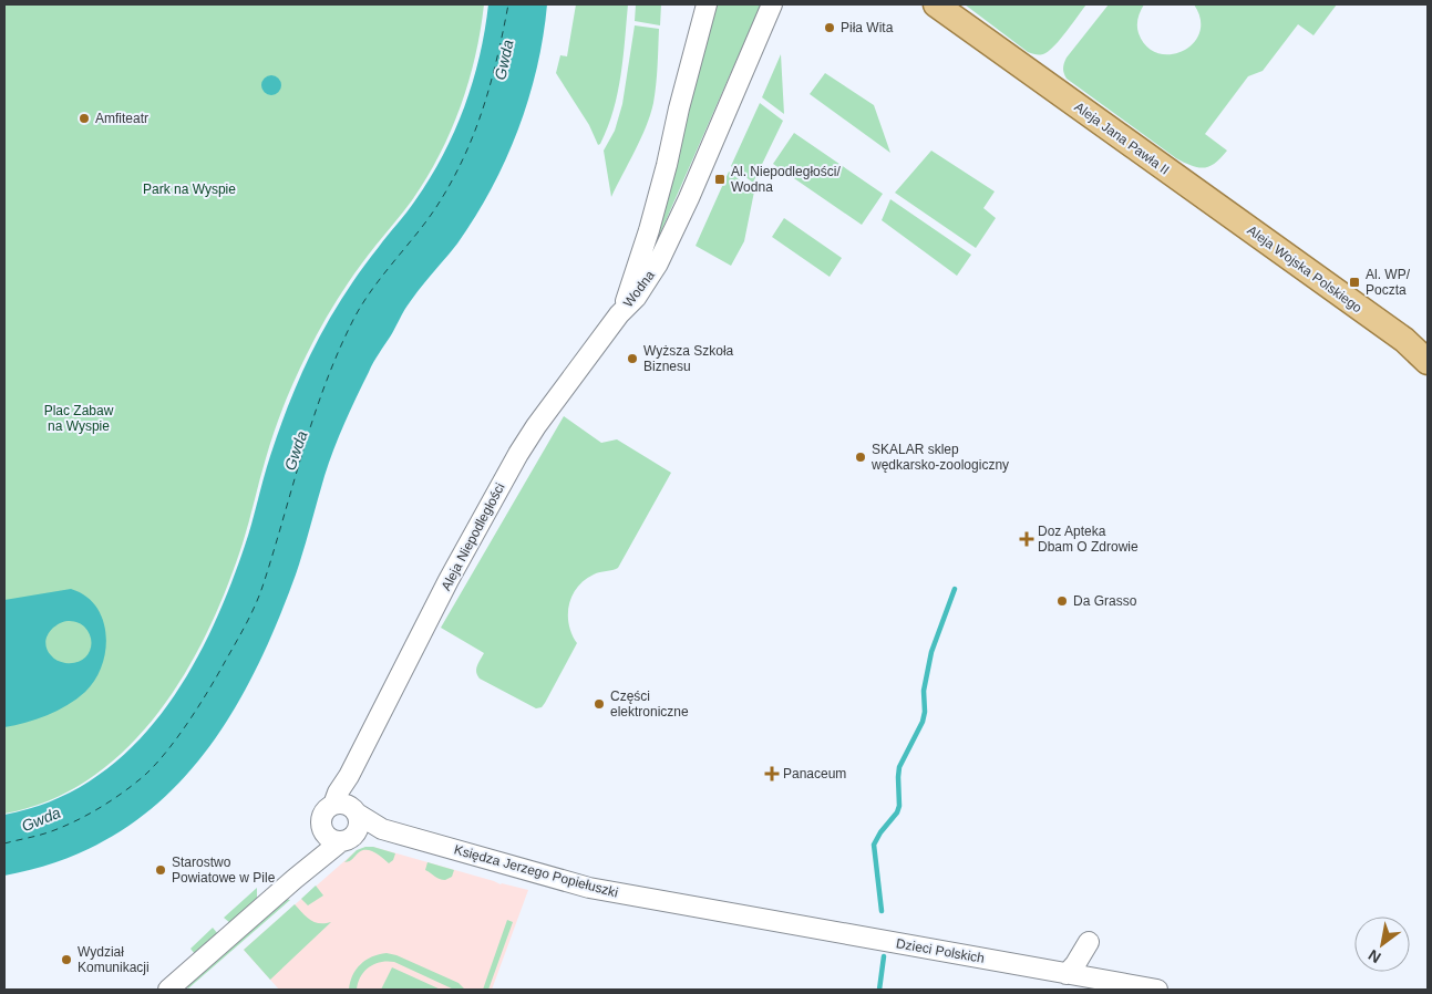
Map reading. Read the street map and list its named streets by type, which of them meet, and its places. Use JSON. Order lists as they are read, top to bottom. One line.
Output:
{"streets":{"main road":["Aleja Jana Pawła II","Aleja Wojska Polskiego"],"street":["Wodna","Aleja Niepodległości","Księdza Jerzego Popiełuszki","Dzieci Polskich"]},"crossings":[["Aleja Jana Pawła II","Aleja Wojska Polskiego"],["Wodna","Aleja Niepodległości"],["Aleja Niepodległości","Księdza Jerzego Popiełuszki"],["Księdza Jerzego Popiełuszki","Dzieci Polskich"]],"water":["Gwda"],"parks":["Park na Wyspie","Plac Zabaw na Wyspie"],"places":{"other":["Piła Wita","Amfiteatr","Wyższa Szkoła Biznesu","SKALAR sklep wędkarsko-zoologiczny","Da Grasso","Części elektroniczne","Starostwo Powiatowe w Pile","Wydział Komunikacji"],"transit":["Al. Niepodległości/ Wodna","Al. WP/ Poczta"],"health":["Doz Apteka Dbam O Zdrowie","Panaceum"]},"north":"bottom left"}
